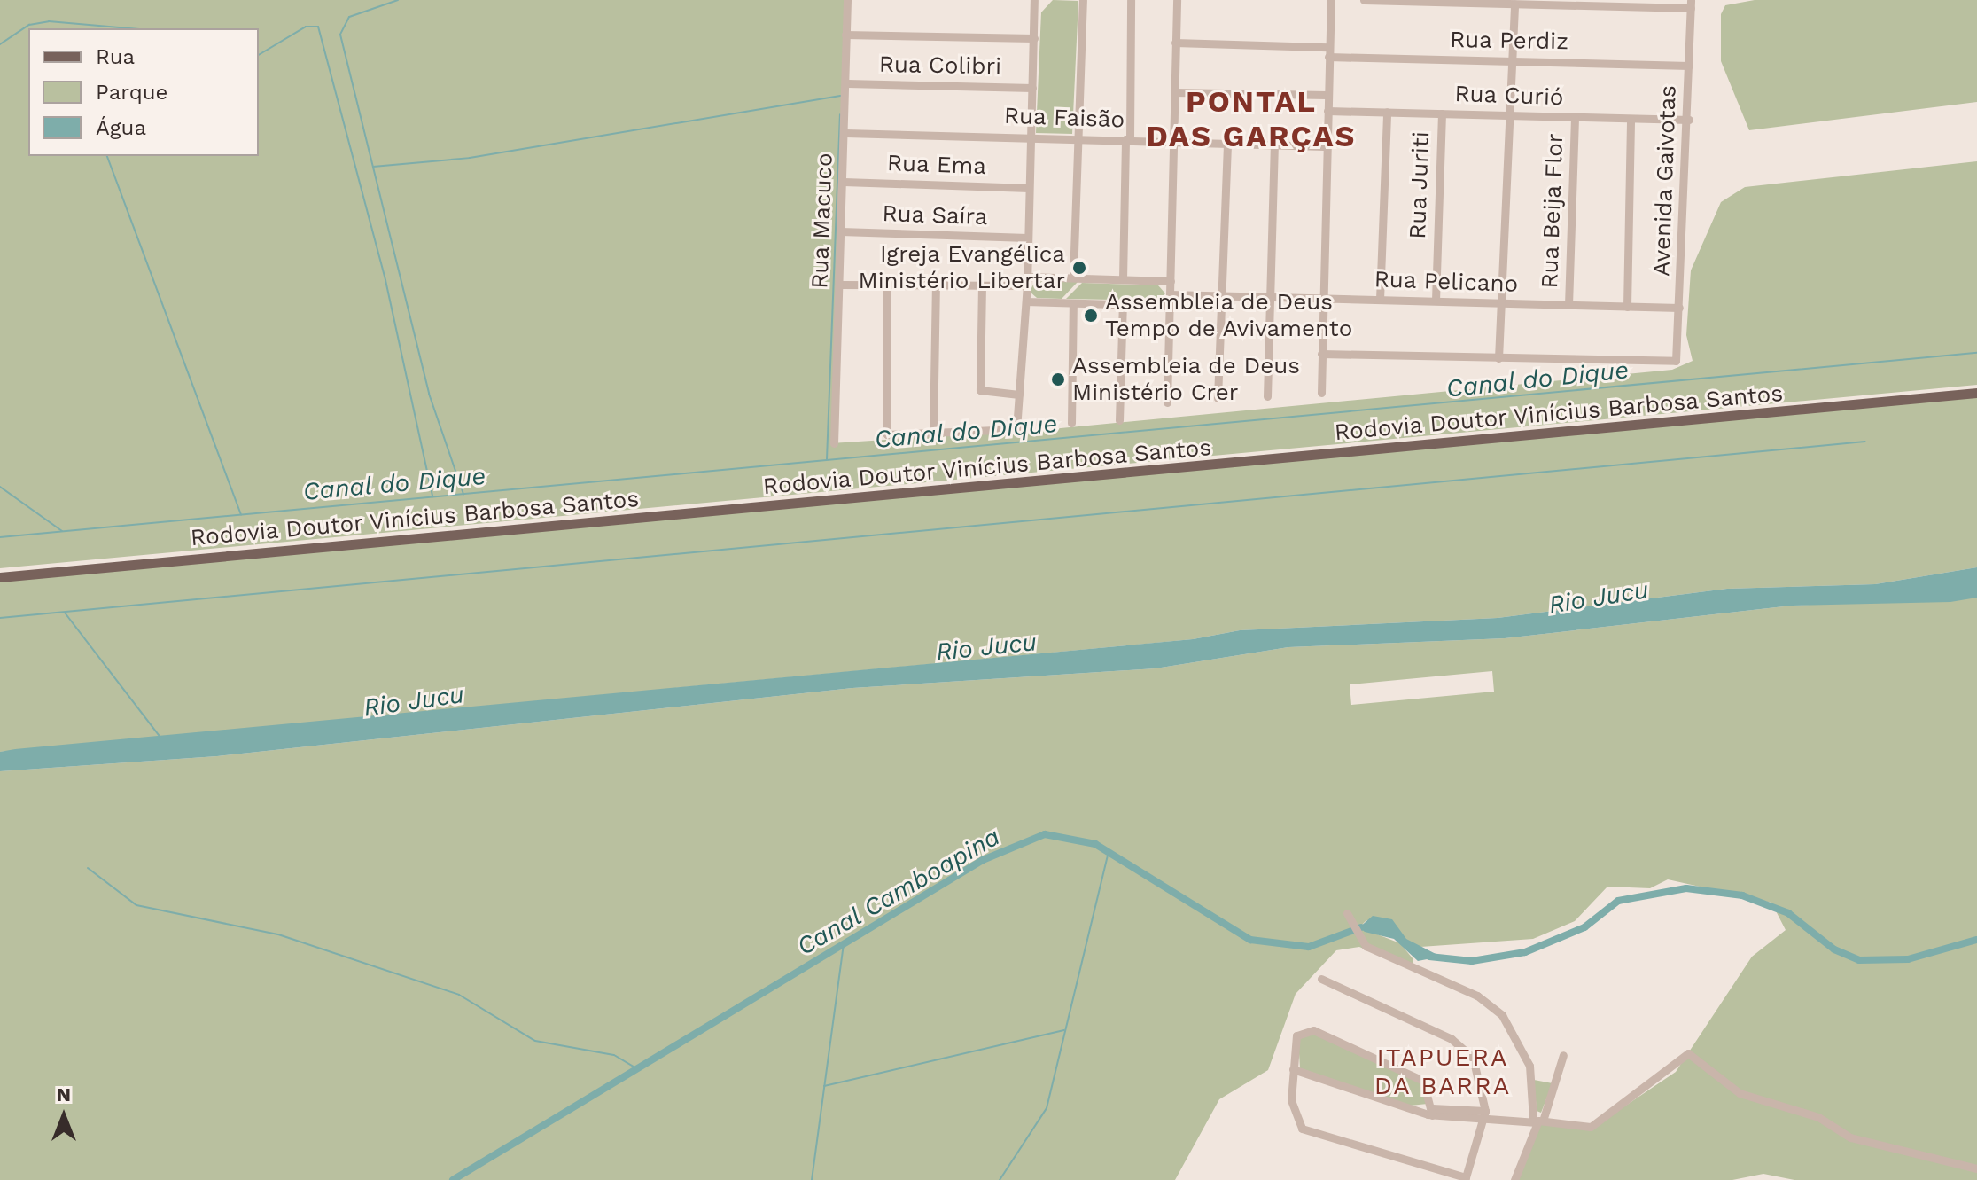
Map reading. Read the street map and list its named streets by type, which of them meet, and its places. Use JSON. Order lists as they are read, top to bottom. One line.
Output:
{"streets":{"main road":["Rodovia Doutor Vinícius Barbosa Santos"],"street":["Rua Perdiz","Rua Colibri","Rua Curió","Rua Faisão","Rua Ema","Avenida Gaivotas","Rua Juriti","Rua Beija Flor","Rua Saíra","Rua Macuco","Rua Pelicano"]},"crossings":[["Rua Perdiz","Avenida Gaivotas"],["Rua Colibri","Rua Macuco"],["Rua Curió","Avenida Gaivotas"],["Rua Curió","Rua Juriti"],["Rua Curió","Rua Beija Flor"],["Rua Faisão","Rua Macuco"],["Rua Ema","Rua Macuco"],["Avenida Gaivotas","Rua Pelicano"],["Rua Juriti","Rua Pelicano"],["Rua Beija Flor","Rua Pelicano"],["Rua Saíra","Rua Macuco"]],"districts":["PONTAL DAS GARÇAS","ITAPUERA DA BARRA"],"water":["Canal do Dique","Rio Jucu","Canal Camboapina"],"places":["Igreja Evangélica Ministério Libertar","Assembleia de Deus Tempo de Avivamento","Assembleia de Deus Ministério Crer"],"legend":["Rua","Parque","Água"],"north":"top"}
